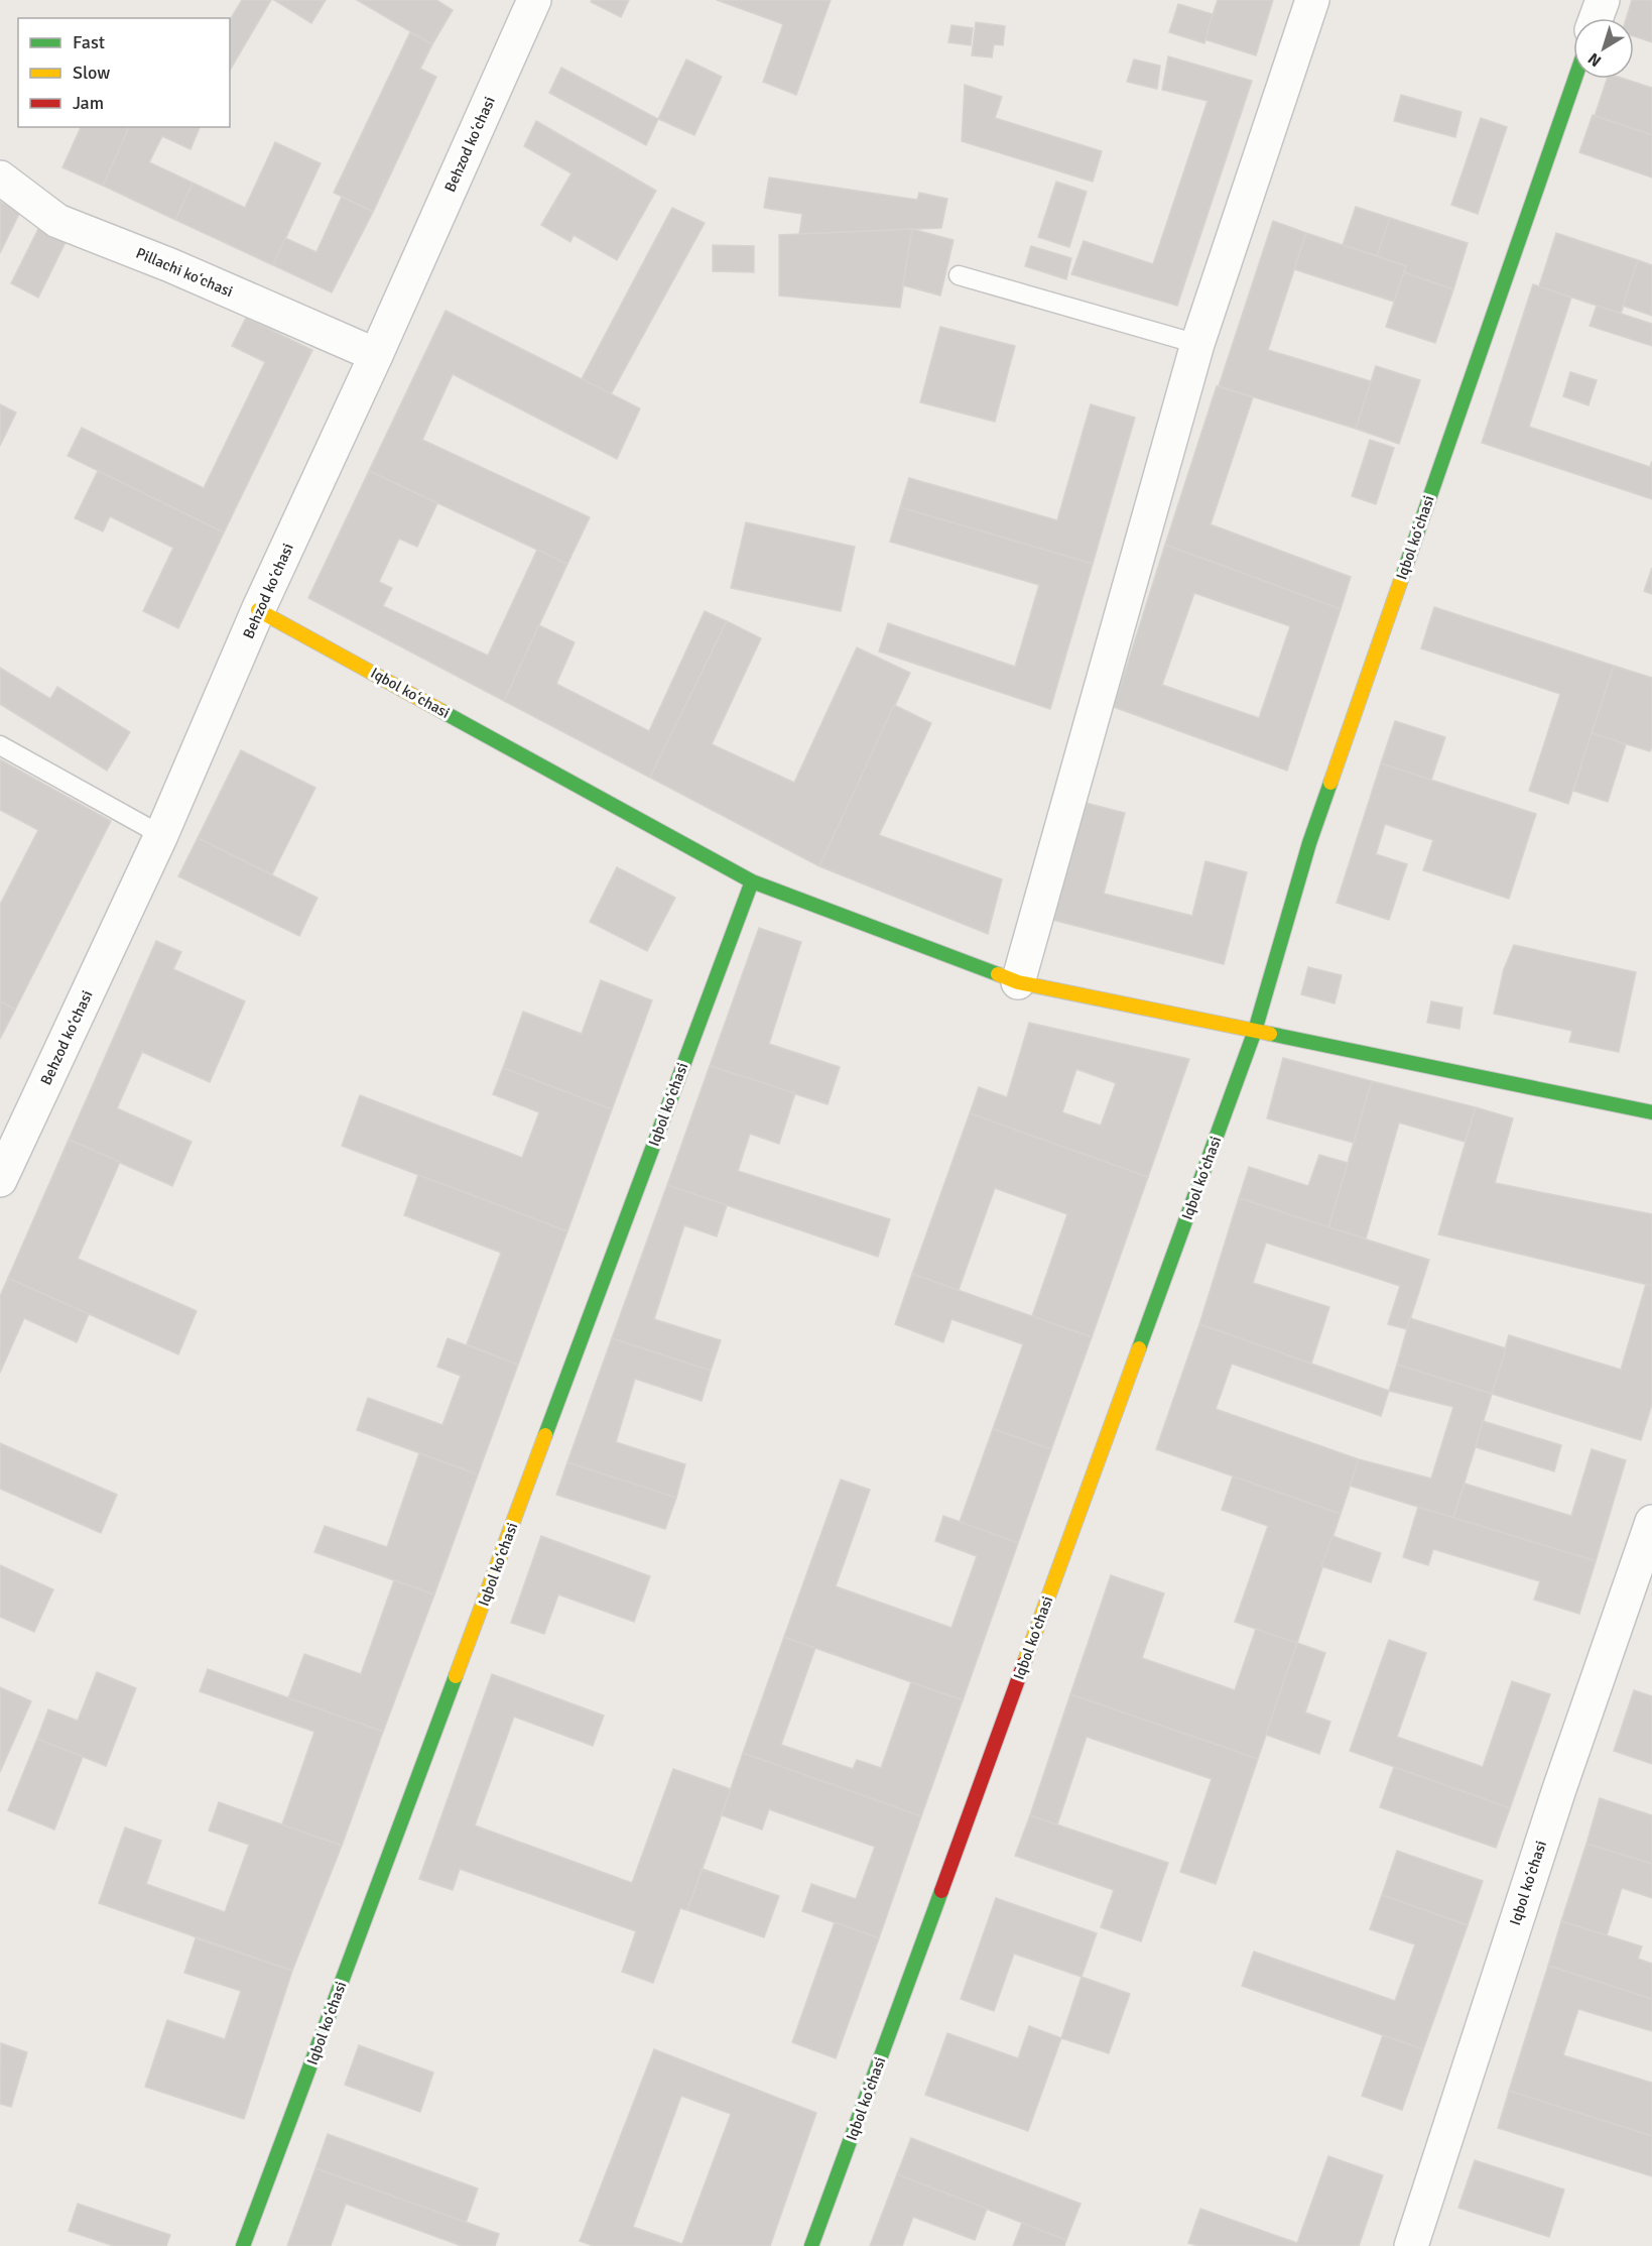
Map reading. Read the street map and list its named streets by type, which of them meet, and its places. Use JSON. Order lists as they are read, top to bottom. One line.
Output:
{"streets":{"street":["Behzod koʻchasi","Pillachi koʻchasi","Iqbol koʻchasi"]},"crossings":[["Behzod koʻchasi","Pillachi koʻchasi"],["Behzod koʻchasi","Iqbol koʻchasi"]],"legend":["Fast","Slow","Jam"],"north":"bottom left"}
